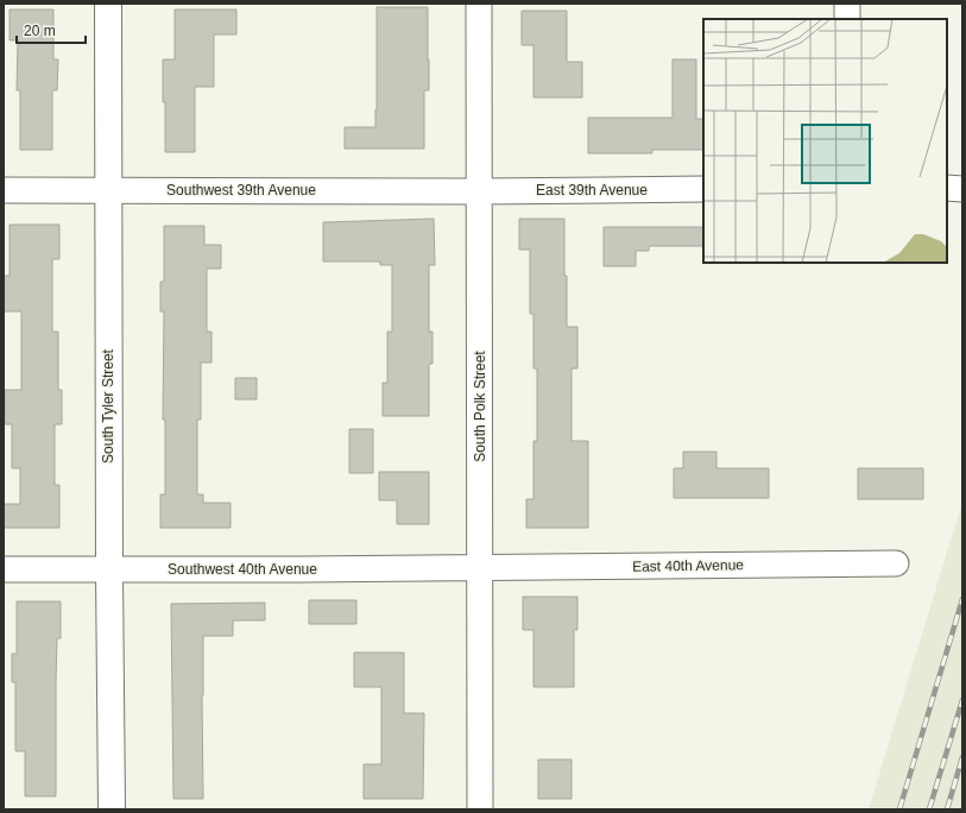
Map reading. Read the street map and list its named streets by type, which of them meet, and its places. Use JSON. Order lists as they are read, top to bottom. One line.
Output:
{"streets":{"main road":["South Tyler Street"],"street":["Southwest 39th Avenue","East 39th Avenue","South Polk Street","East 40th Avenue","Southwest 40th Avenue"]},"crossings":[["Southwest 39th Avenue","East 39th Avenue"],["Southwest 39th Avenue","South Tyler Street"],["Southwest 39th Avenue","South Polk Street"],["East 39th Avenue","South Polk Street"],["South Tyler Street","Southwest 40th Avenue"],["South Polk Street","East 40th Avenue"],["South Polk Street","Southwest 40th Avenue"],["East 40th Avenue","Southwest 40th Avenue"]],"scale_bar":"20 m"}
